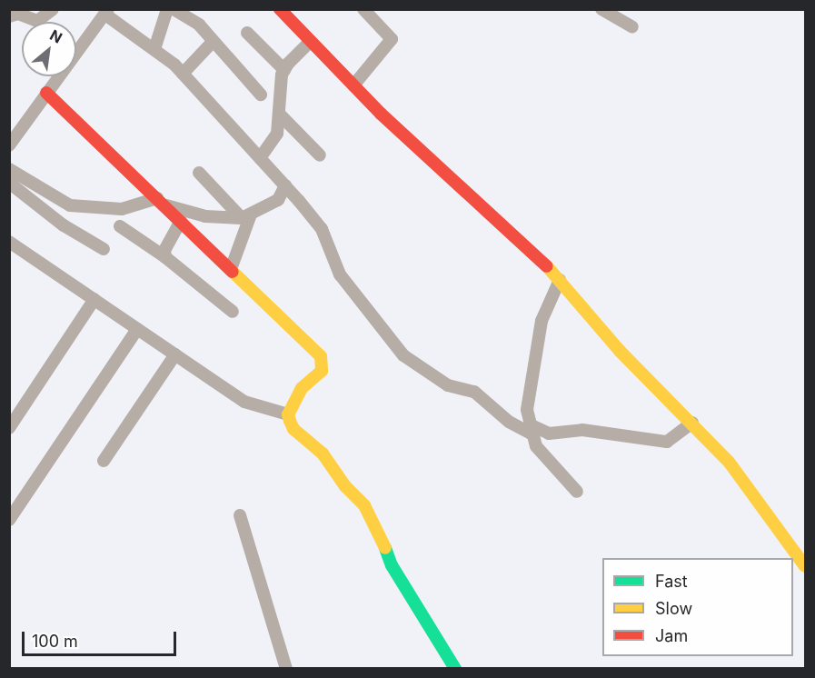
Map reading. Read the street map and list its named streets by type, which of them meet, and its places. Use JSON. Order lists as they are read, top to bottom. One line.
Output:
{"legend":["Fast","Slow","Jam"],"scale_bar":"100 m","north":"top right"}
